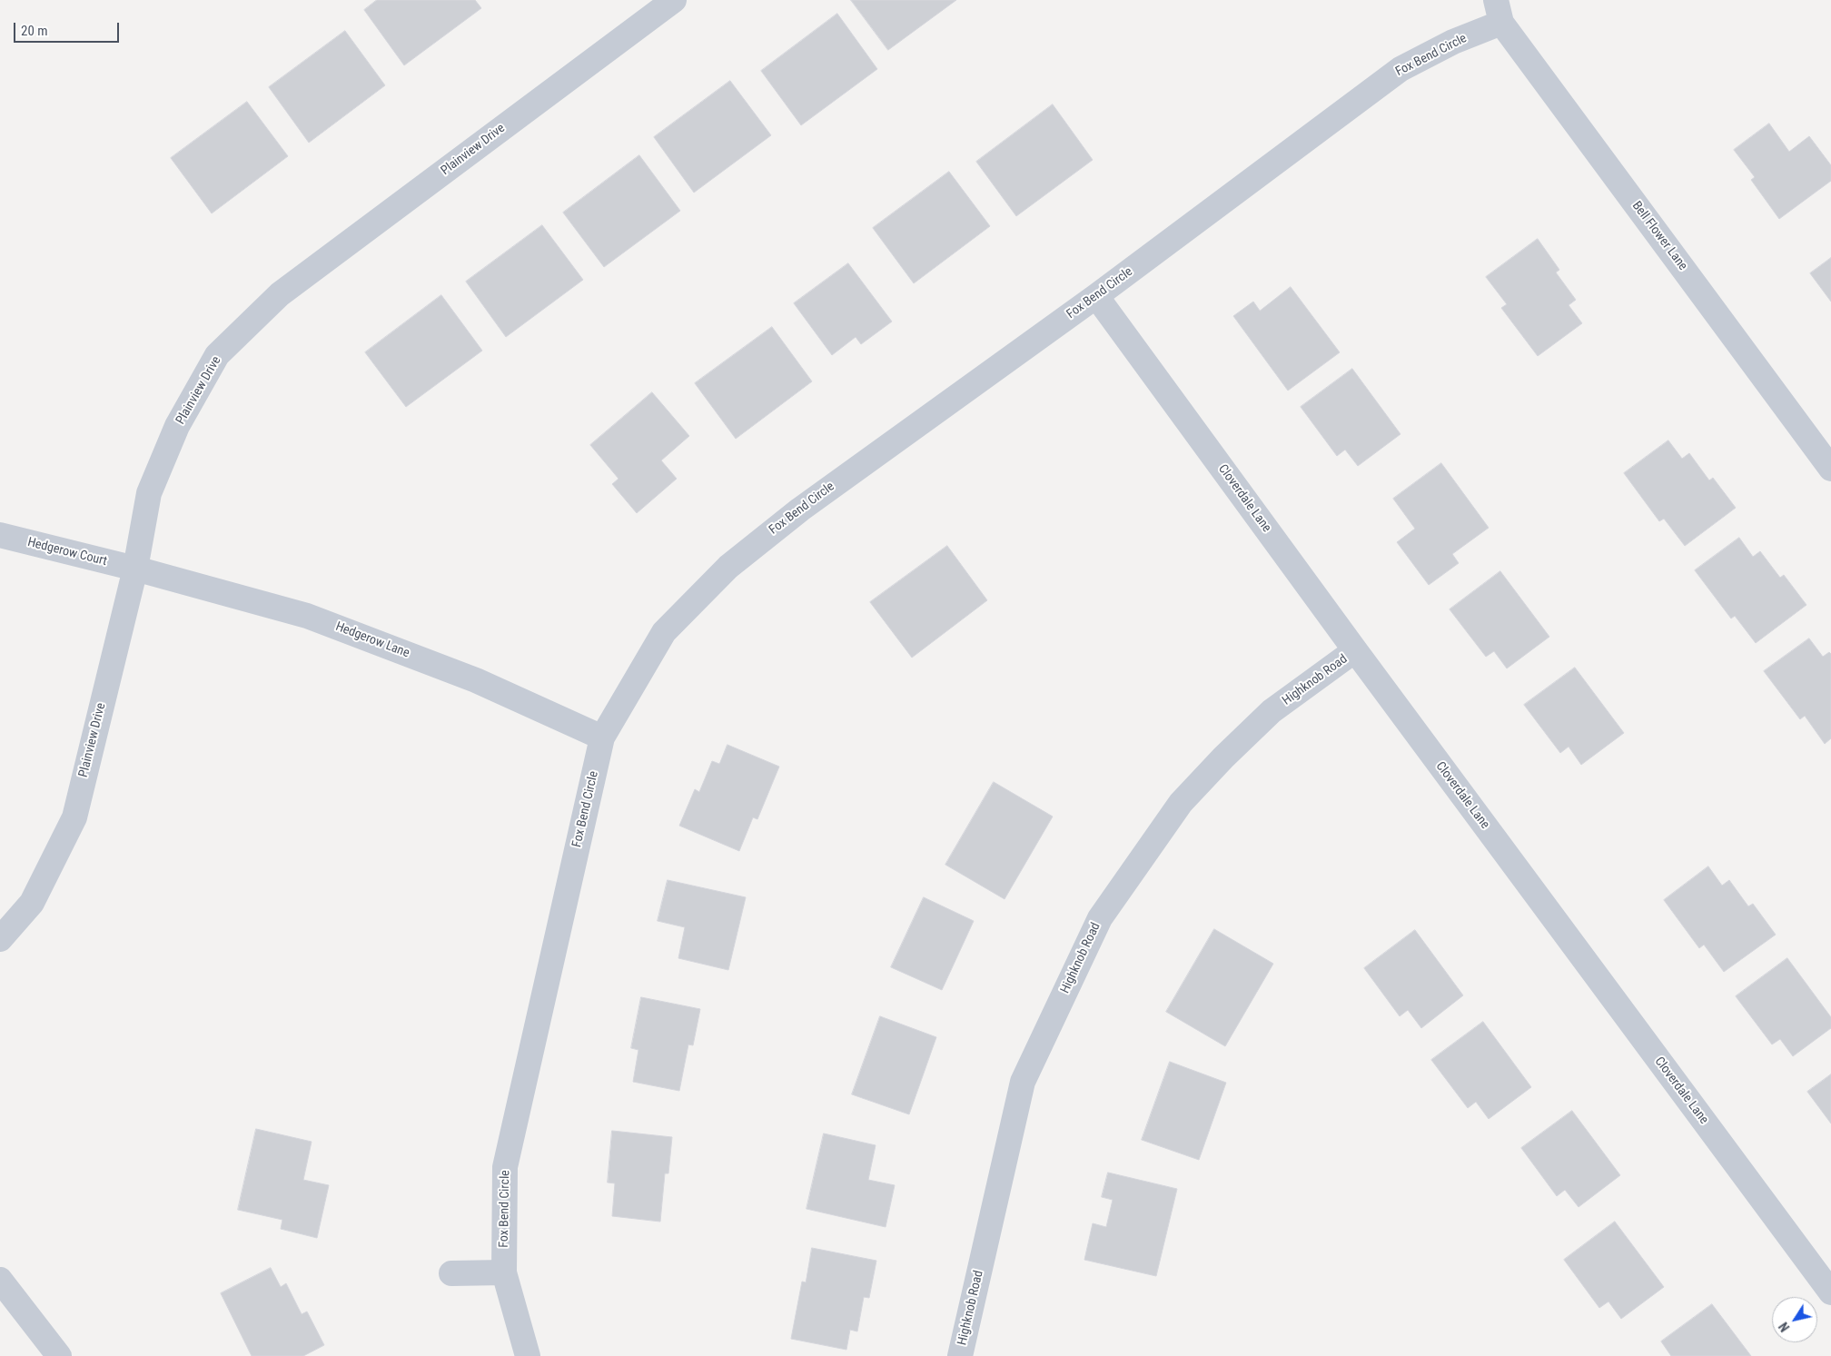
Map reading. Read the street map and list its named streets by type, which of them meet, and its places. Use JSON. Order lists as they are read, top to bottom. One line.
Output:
{"streets":{"street":["Fox Bend Circle","Plainview Drive","Bell Flower Lane","Cloverdale Lane","Hedgerow Court","Hedgerow Lane","Highknob Road"]},"crossings":[["Fox Bend Circle","Bell Flower Lane"],["Fox Bend Circle","Cloverdale Lane"],["Fox Bend Circle","Hedgerow Lane"],["Plainview Drive","Hedgerow Court"],["Plainview Drive","Hedgerow Lane"],["Cloverdale Lane","Highknob Road"],["Hedgerow Court","Hedgerow Lane"]],"scale_bar":"20 m","north":"bottom left"}
